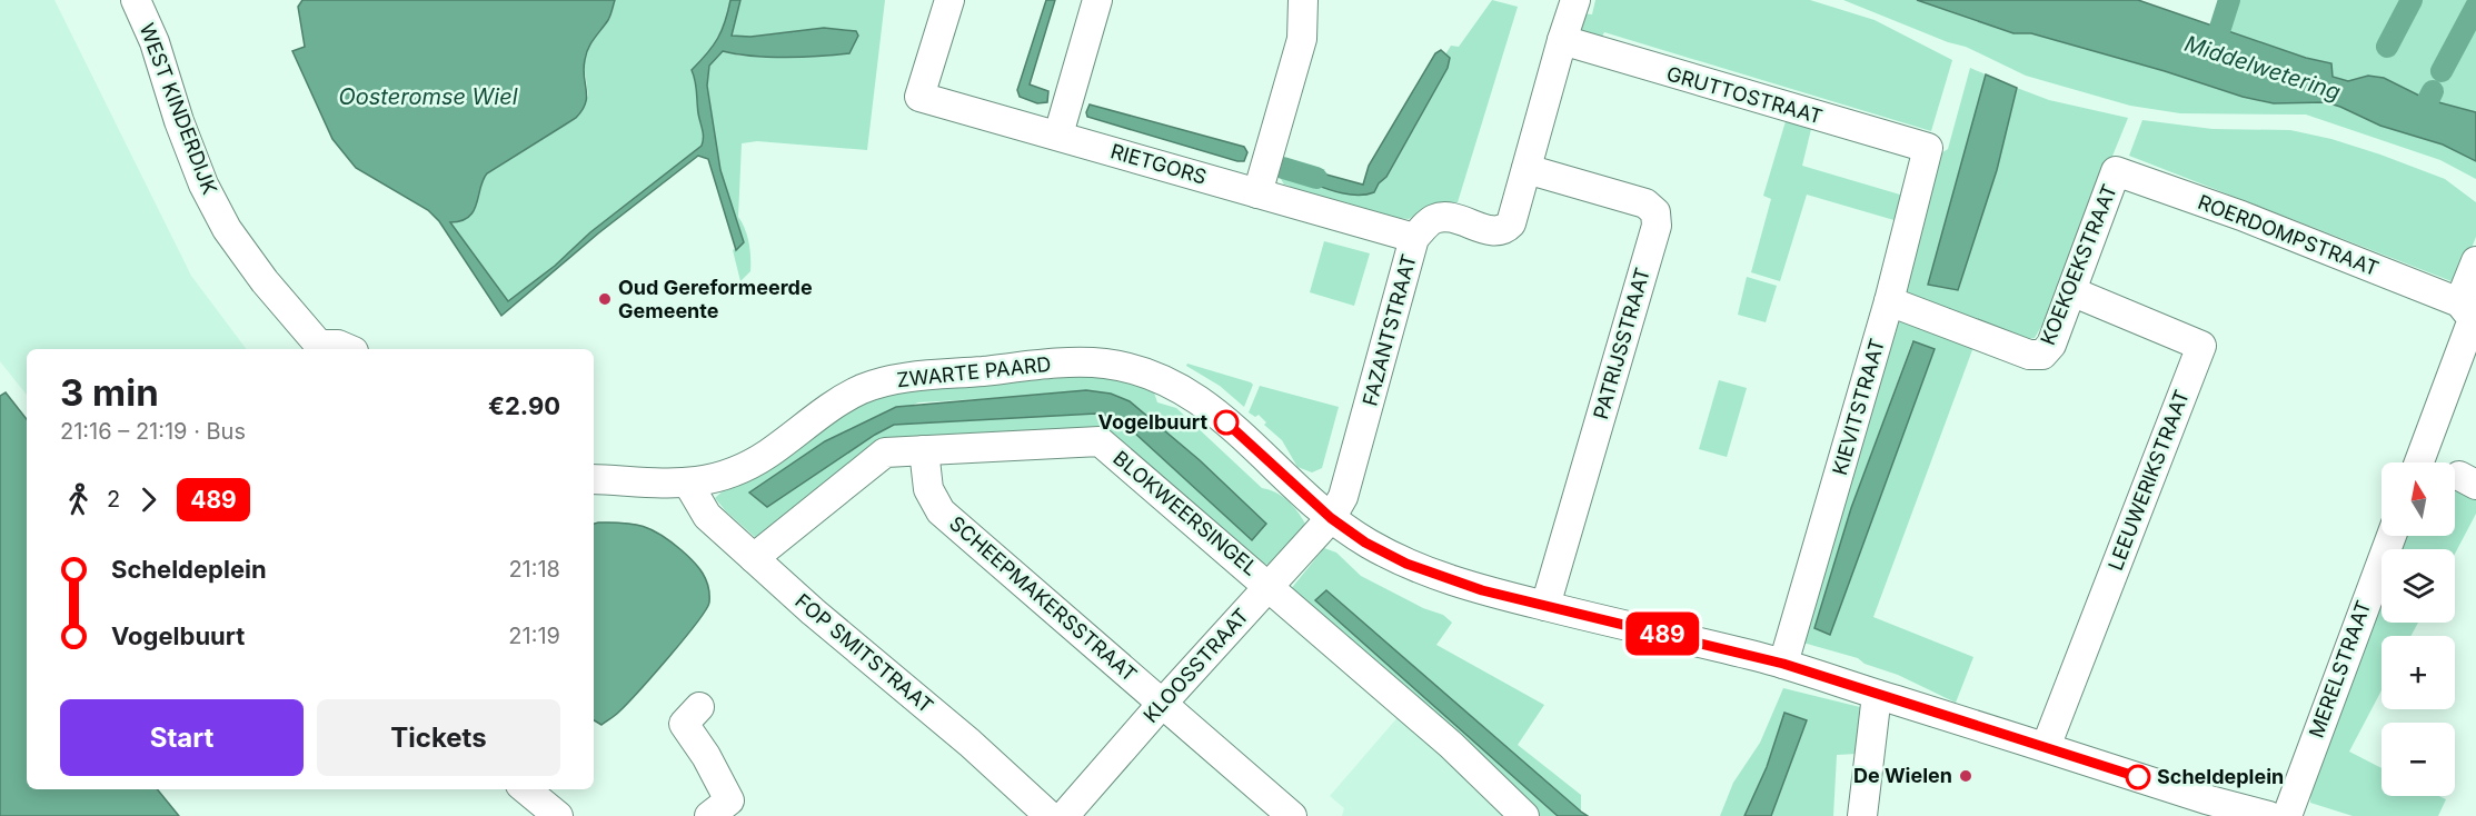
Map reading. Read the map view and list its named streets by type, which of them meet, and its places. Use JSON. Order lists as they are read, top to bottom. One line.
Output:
{"streets":{"street":["GRUTTOSTRAAT","WEST KINDERDIJK","RIETGORS","ROERDOMPSTRAAT","KOEKOEKSTRAAT","FAZANTSTRAAT","PATRIJSSTRAAT","ZWARTE PAARD","KIEVITSTRAAT","LEEUWERIKSTRAAT","BLOKWEERSINGEL","SCHEEPMAKERSSTRAAT","FOP SMITSTRAAT","KLOOSSTRAAT","MERELSTRAAT"]},"crossings":[["GRUTTOSTRAAT","FAZANTSTRAAT"],["GRUTTOSTRAAT","KIEVITSTRAAT"],["RIETGORS","FAZANTSTRAAT"],["ROERDOMPSTRAAT","KOEKOEKSTRAAT"],["KOEKOEKSTRAAT","KIEVITSTRAAT"],["KOEKOEKSTRAAT","LEEUWERIKSTRAAT"],["FAZANTSTRAAT","PATRIJSSTRAAT"],["FAZANTSTRAAT","ZWARTE PAARD"],["FAZANTSTRAAT","KLOOSSTRAAT"],["PATRIJSSTRAAT","ZWARTE PAARD"],["ZWARTE PAARD","KIEVITSTRAAT"],["ZWARTE PAARD","LEEUWERIKSTRAAT"],["ZWARTE PAARD","FOP SMITSTRAAT"],["ZWARTE PAARD","KLOOSSTRAAT"],["BLOKWEERSINGEL","SCHEEPMAKERSSTRAAT"],["BLOKWEERSINGEL","FOP SMITSTRAAT"],["BLOKWEERSINGEL","KLOOSSTRAAT"],["SCHEEPMAKERSSTRAAT","KLOOSSTRAAT"]],"water":["Middelwetering","Oosteromse Wiel"],"places":["Oud Gereformeerde Gemeente","Vogelbuurt","De Wielen","Scheldeplein"],"lines":["bus line 489"],"north":"top","page":{"on_map":"489","heading":["3 min","21:16 – 21:19 · Bus","€2.90"],"map_buttons":["+","−"],"legs":["2","489"],"list":[{"name":"Scheldeplein","value":"21:18"},{"name":"Vogelbuurt","value":"21:19"}],"buttons":["Start","Tickets"]}}
